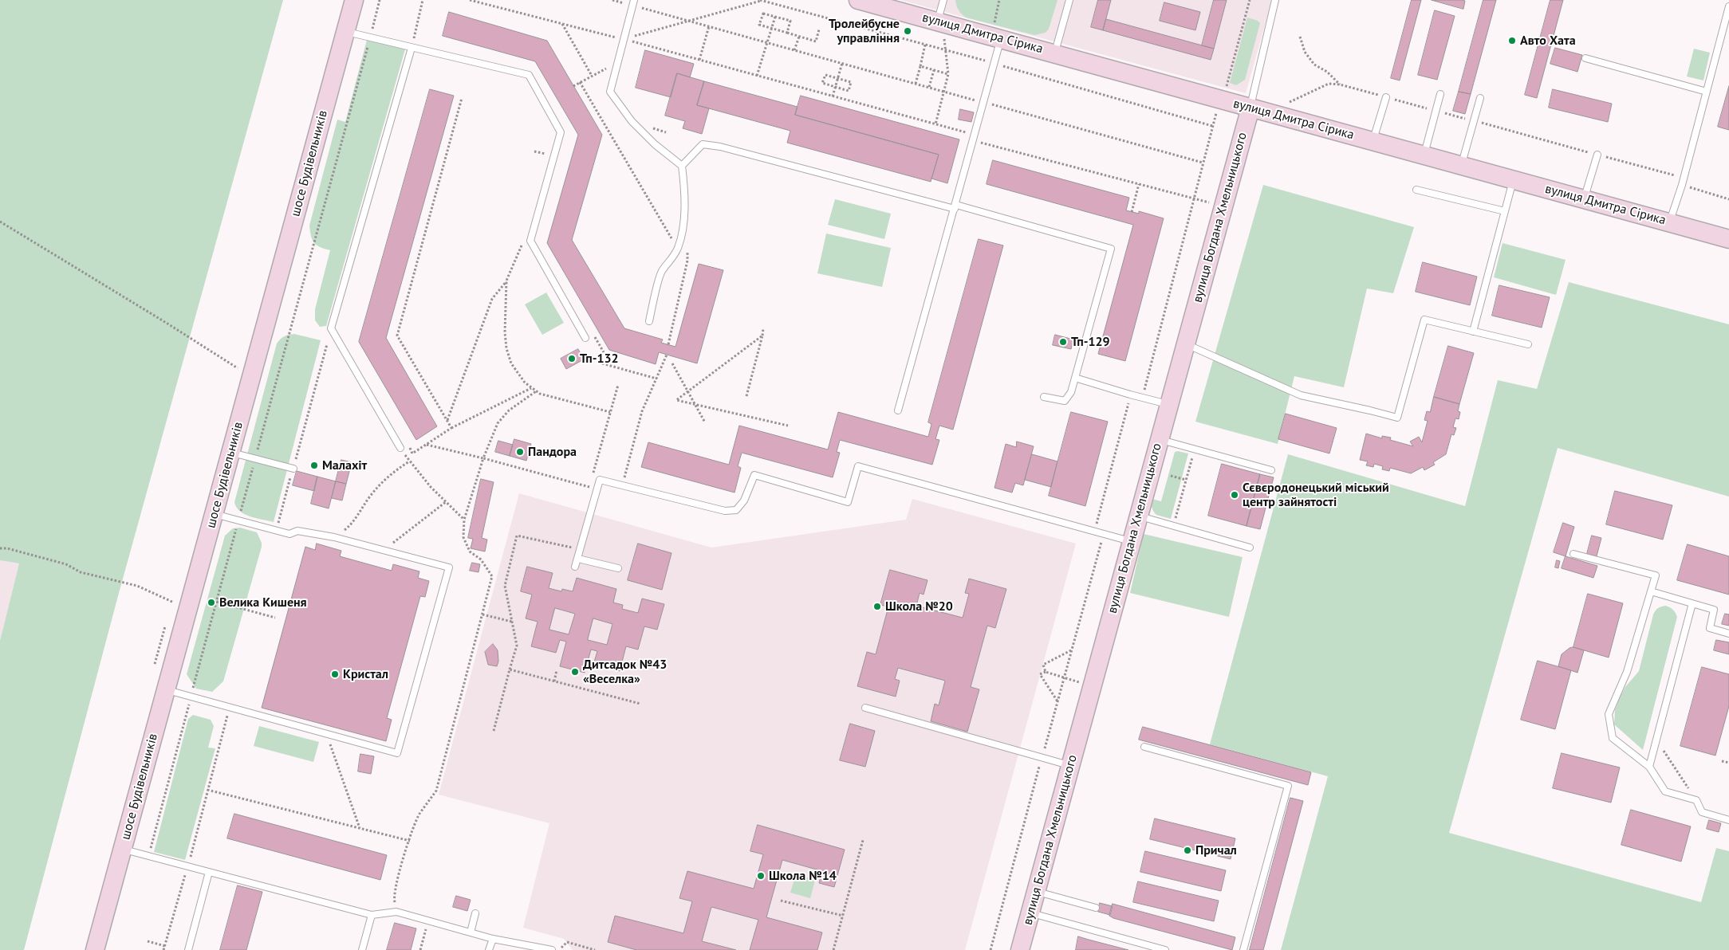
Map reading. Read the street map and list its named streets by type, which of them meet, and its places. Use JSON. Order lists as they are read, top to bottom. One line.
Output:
{"streets":{"street":["вулиця Дмитра Сірика","шосе Будівельників","вулиця Богдана Хмельницького"]},"crossings":[["вулиця Дмитра Сірика","вулиця Богдана Хмельницького"]],"places":["Тролейбусне управління","Авто Хата","Тп-129","Тп-132","Пандора","Малахіт","Сєвєродонецький міський центр зайнятості","Велика Кишеня","Школа №20","Дитсадок №43 «Веселка»","Кристал","Причал","Школа №14"]}
